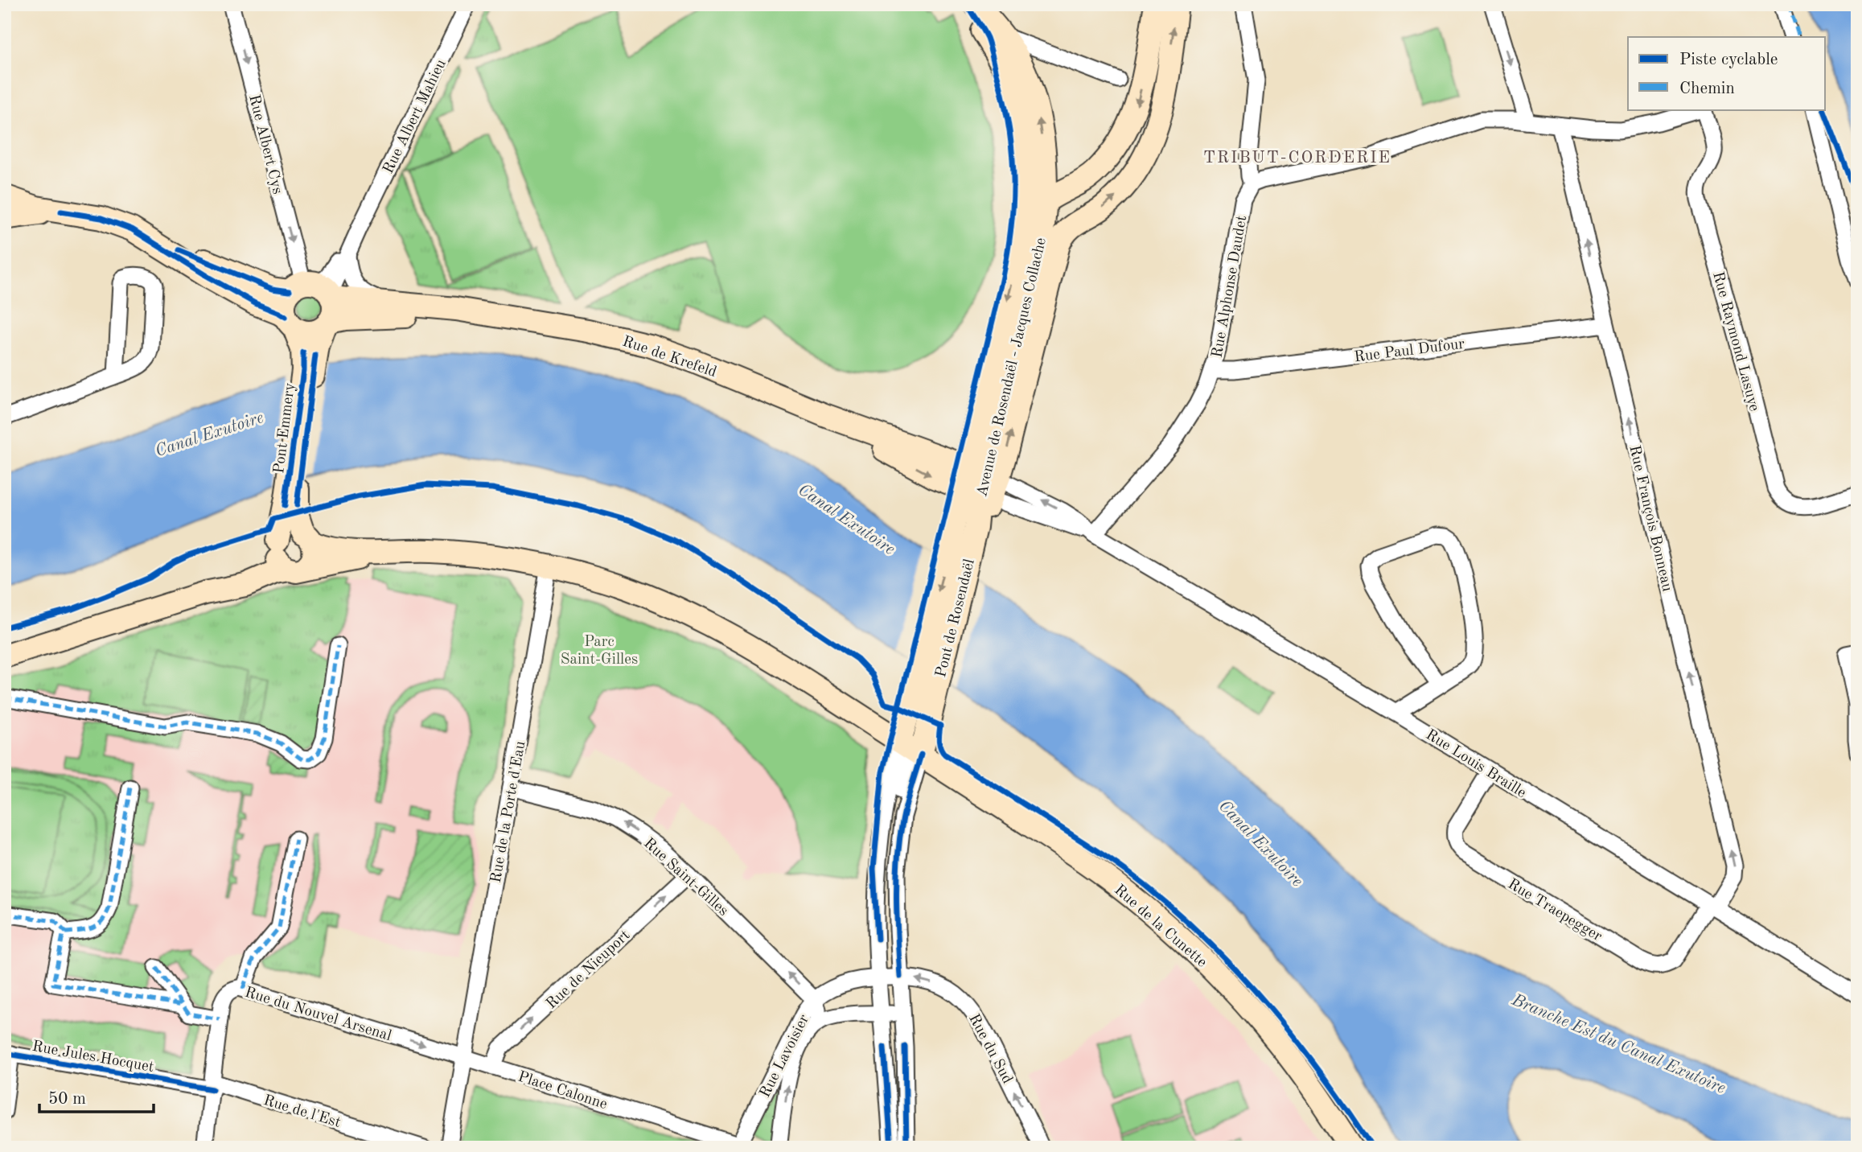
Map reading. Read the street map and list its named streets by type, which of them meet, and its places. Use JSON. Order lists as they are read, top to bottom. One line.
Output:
{"streets":{"main road":["Rue de Krefeld","Avenue de Rosendaël - Jacques Collache","Pont Emmery","Pont de Rosendaël","Rue de la Cunette"],"street":["Rue Albert Mahieu","Rue Albert Cys","Rue Alphonse Daudet","Rue Raymond Lasuye","Rue Paul Dufour","Rue François Bonneau","Rue Louis Braille","Rue de la Porte d'Eau","Rue Saint-Gilles","Rue Traepegger","Rue de Nieuport","Rue du Nouvel Arsenal","Rue du Sud","Rue Jules Hocquet","Rue Lavoisier","Place Calonne","Rue de l'Est"]},"crossings":[["Rue Albert Mahieu","Rue Albert Cys"],["Rue Albert Mahieu","Rue de Krefeld"],["Rue Albert Mahieu","Pont Emmery"],["Rue Albert Cys","Rue de Krefeld"],["Rue Albert Cys","Pont Emmery"],["Rue Alphonse Daudet","Rue Paul Dufour"],["Rue Alphonse Daudet","Rue Louis Braille"],["Rue Paul Dufour","Rue François Bonneau"],["Rue de Krefeld","Avenue de Rosendaël - Jacques Collache"],["Rue de Krefeld","Pont Emmery"],["Rue de Krefeld","Rue Louis Braille"],["Avenue de Rosendaël - Jacques Collache","Pont de Rosendaël"],["Avenue de Rosendaël - Jacques Collache","Rue Louis Braille"],["Pont Emmery","Rue de la Cunette"],["Rue François Bonneau","Rue Louis Braille"],["Rue François Bonneau","Rue Traepegger"],["Rue Louis Braille","Rue Traepegger"],["Rue de la Porte d'Eau","Rue Saint-Gilles"],["Rue de la Porte d'Eau","Rue de la Cunette"],["Rue de la Porte d'Eau","Rue du Nouvel Arsenal"],["Rue de la Porte d'Eau","Place Calonne"],["Rue Saint-Gilles","Rue de Nieuport"],["Rue Saint-Gilles","Rue Lavoisier"],["Rue de Nieuport","Place Calonne"],["Rue du Nouvel Arsenal","Rue Jules Hocquet"],["Rue du Nouvel Arsenal","Place Calonne"],["Rue du Nouvel Arsenal","Rue de l'Est"],["Rue du Sud","Rue Lavoisier"],["Rue Jules Hocquet","Rue de l'Est"],["Rue Lavoisier","Place Calonne"]],"one_way":["Rue Albert Cys","Rue François Bonneau","Rue Saint-Gilles","Rue de Nieuport","Rue du Nouvel Arsenal","Rue du Sud"],"districts":["TRIBUT-CORDERIE"],"water":["Canal Exutoire","Branche Est du Canal Exutoire"],"parks":["Parc Saint-Gilles"],"legend":["Piste cyclable","Chemin"],"scale_bar":"50 m"}
